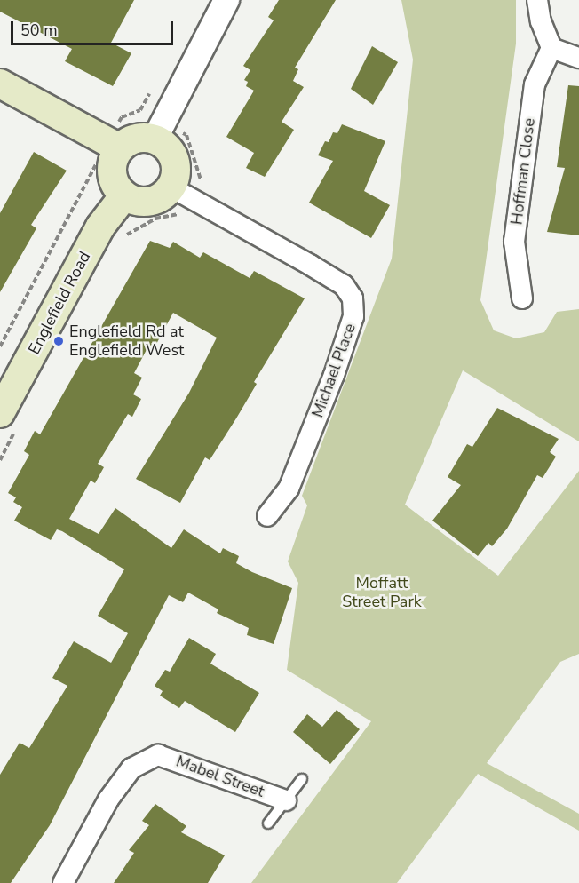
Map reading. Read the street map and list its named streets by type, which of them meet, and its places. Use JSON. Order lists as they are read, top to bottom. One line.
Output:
{"streets":{"main road":["Englefield Road"],"street":["Hoffman Close","Michael Place","Mabel Street"]},"parks":["Moffatt Street Park"],"places":["Englefield Rd at Englefield West"],"scale_bar":"50 m"}
